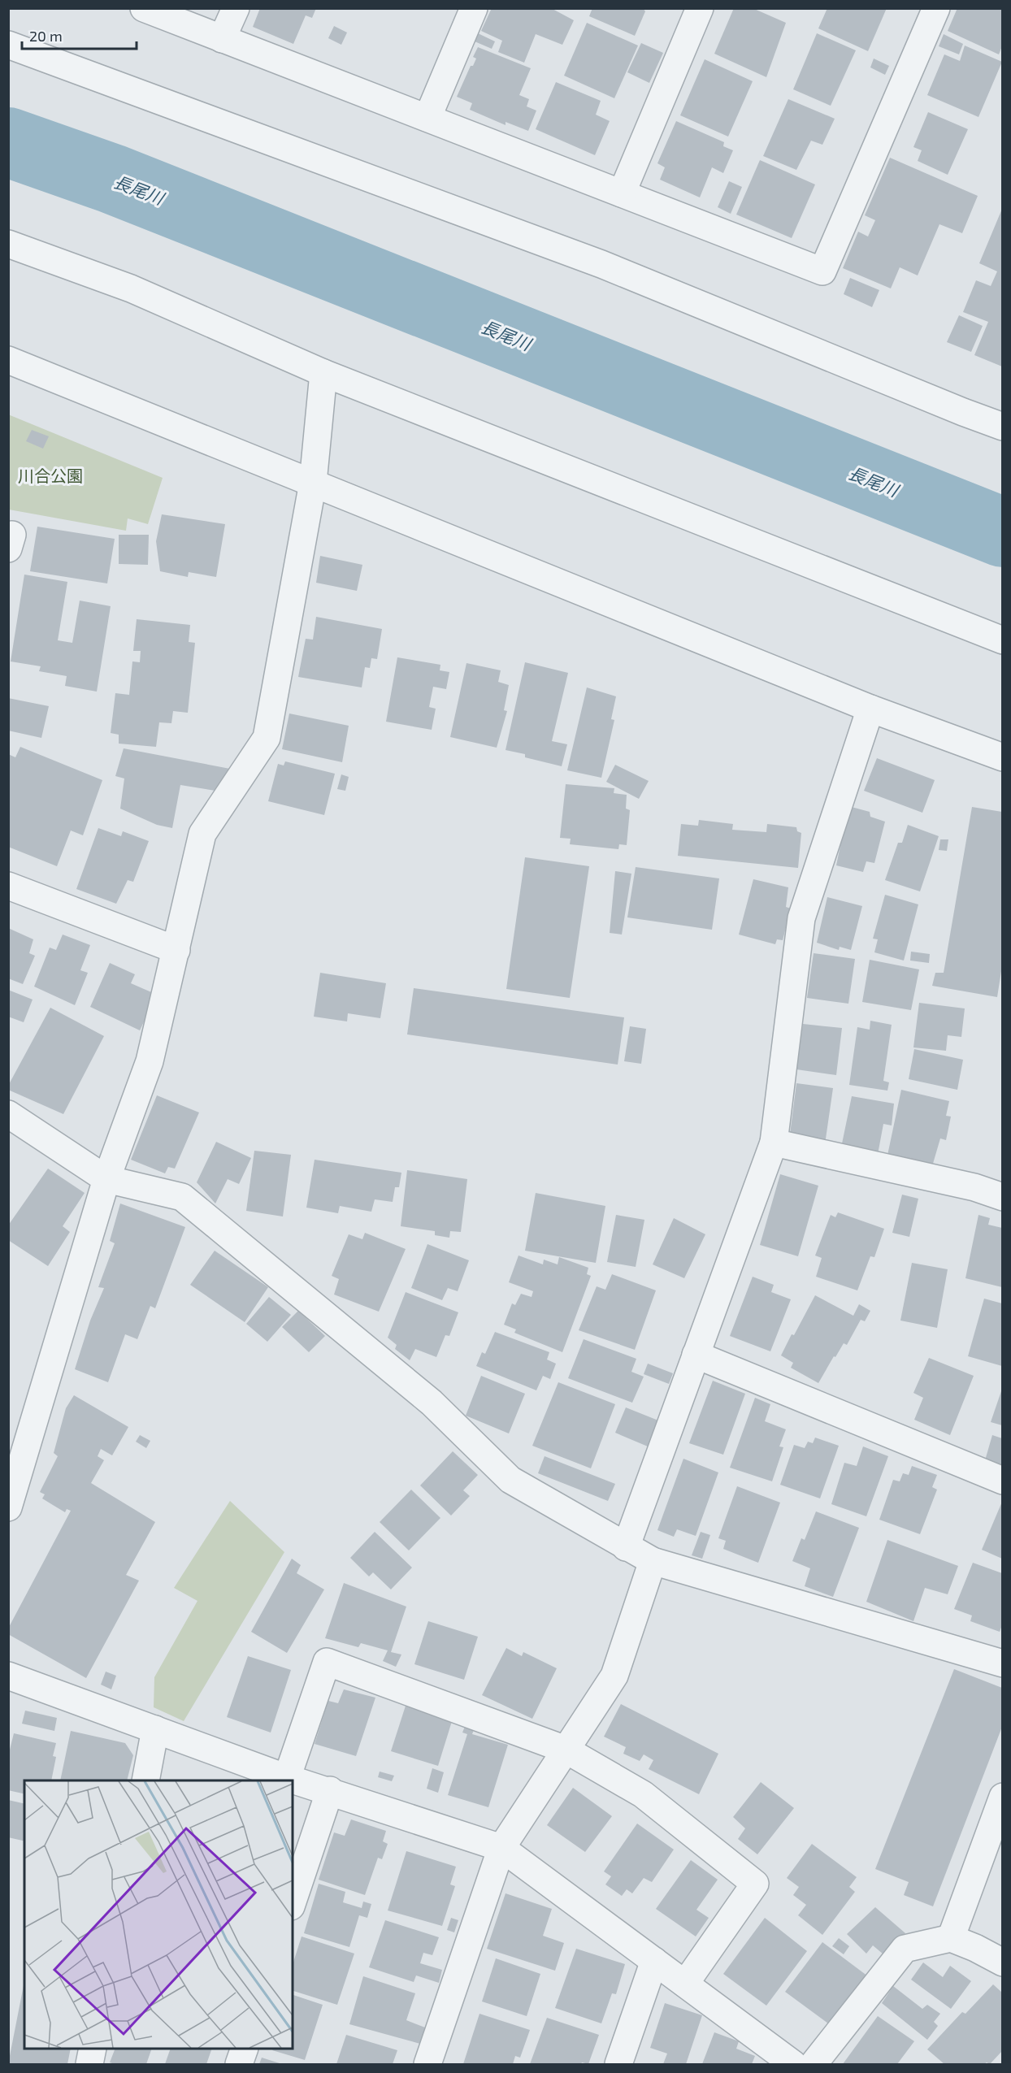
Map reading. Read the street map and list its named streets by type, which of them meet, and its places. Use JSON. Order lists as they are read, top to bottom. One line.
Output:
{"water":["長尾川"],"parks":["川合公園"],"scale_bar":"20 m"}
